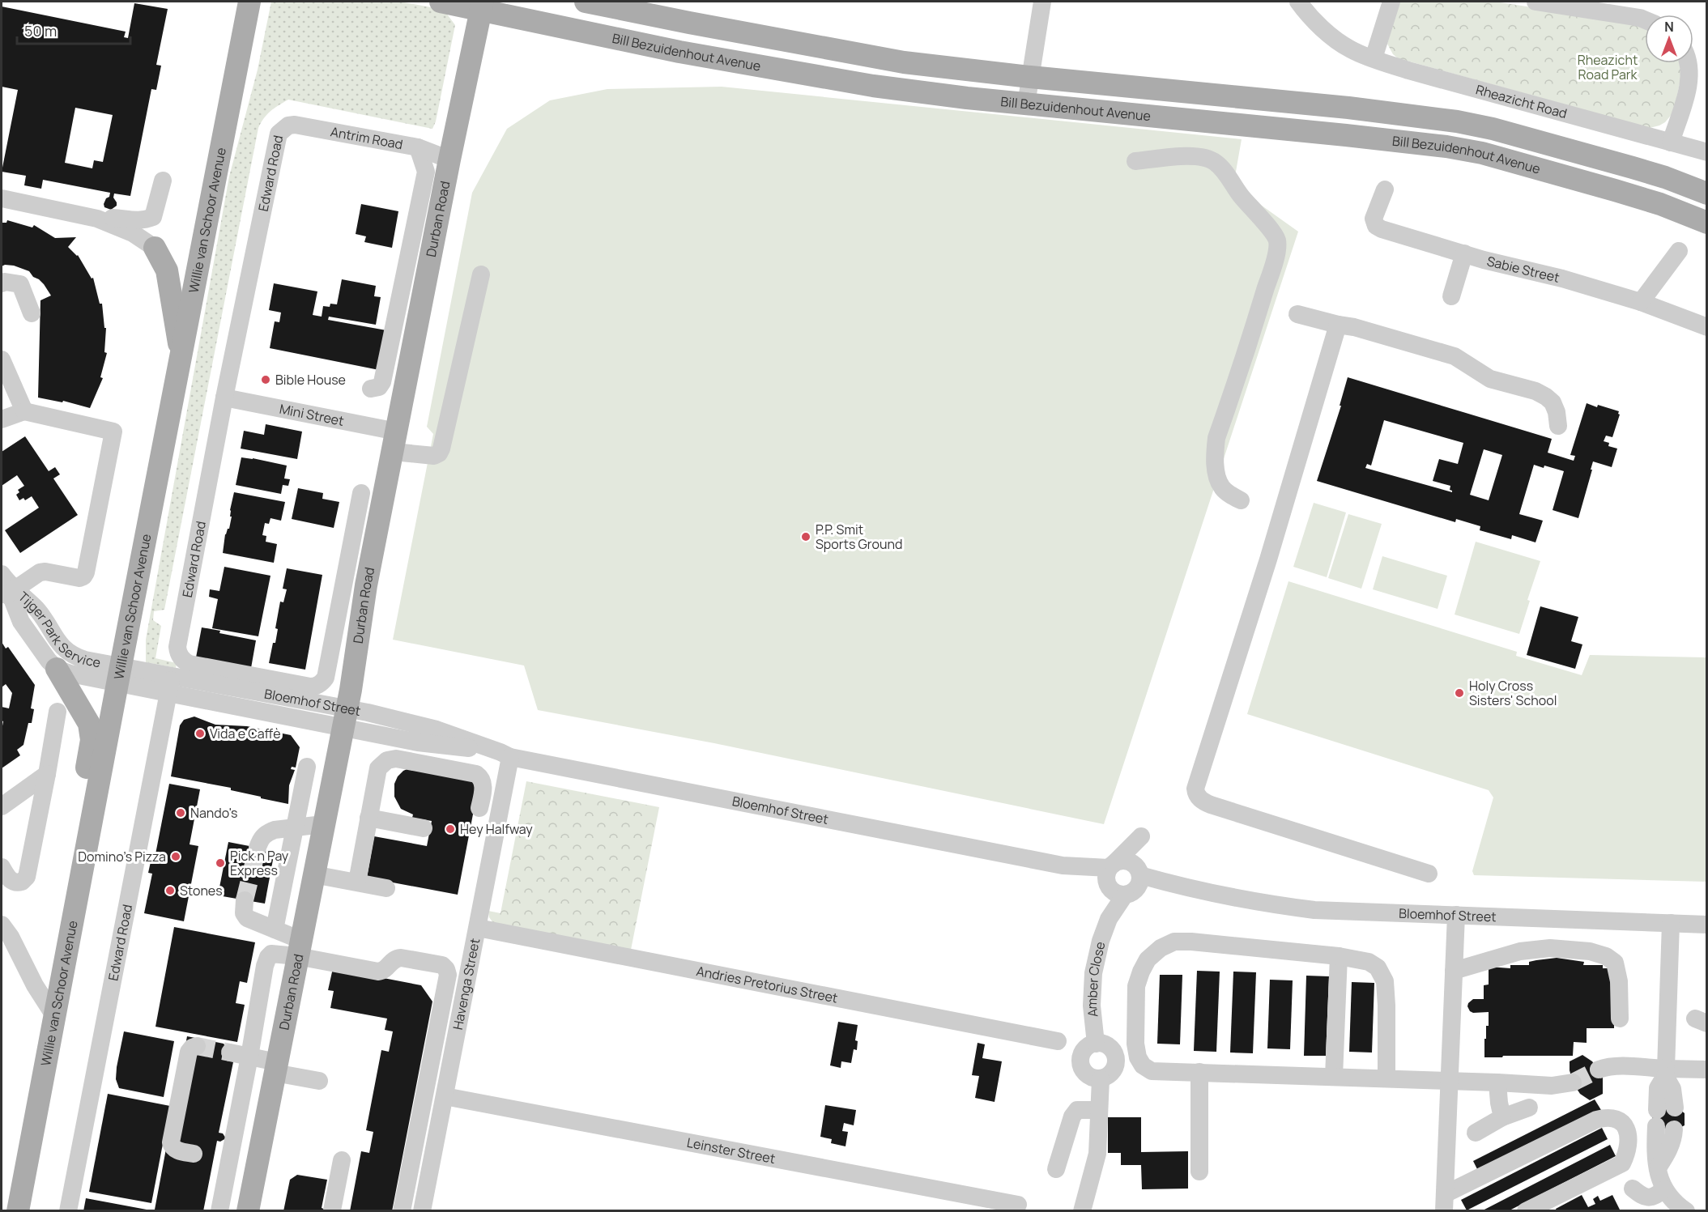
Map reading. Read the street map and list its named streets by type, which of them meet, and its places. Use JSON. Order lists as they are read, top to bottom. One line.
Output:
{"streets":{"main road":["Bill Bezuidenhout Avenue","Willie van Schoor Avenue","Durban Road"],"street":["Rheazicht Road","Antrim Road","Edward Road","Sabie Street","Mini Street","Tijger Park Service","Bloemhof Street","Amber Close","Havenga Street","Andries Pretorius Street","Leinster Street"]},"crossings":[["Bill Bezuidenhout Avenue","Durban Road"],["Antrim Road","Edward Road"],["Antrim Road","Durban Road"],["Edward Road","Mini Street"],["Edward Road","Bloemhof Street"],["Willie van Schoor Avenue","Tijger Park Service"],["Willie van Schoor Avenue","Bloemhof Street"],["Durban Road","Mini Street"],["Durban Road","Bloemhof Street"],["Tijger Park Service","Bloemhof Street"],["Bloemhof Street","Amber Close"],["Bloemhof Street","Havenga Street"],["Havenga Street","Andries Pretorius Street"],["Havenga Street","Leinster Street"]],"parks":["Rheazicht Road Park"],"places":["Bible House","P.P. Smit Sports Ground","Holy Cross Sisters' School","Vida e Caffè","Nando's","Hey Halfway","Domino's Pizza","Pick n Pay Express","Stones"],"scale_bar":"50 m","north":"top"}
